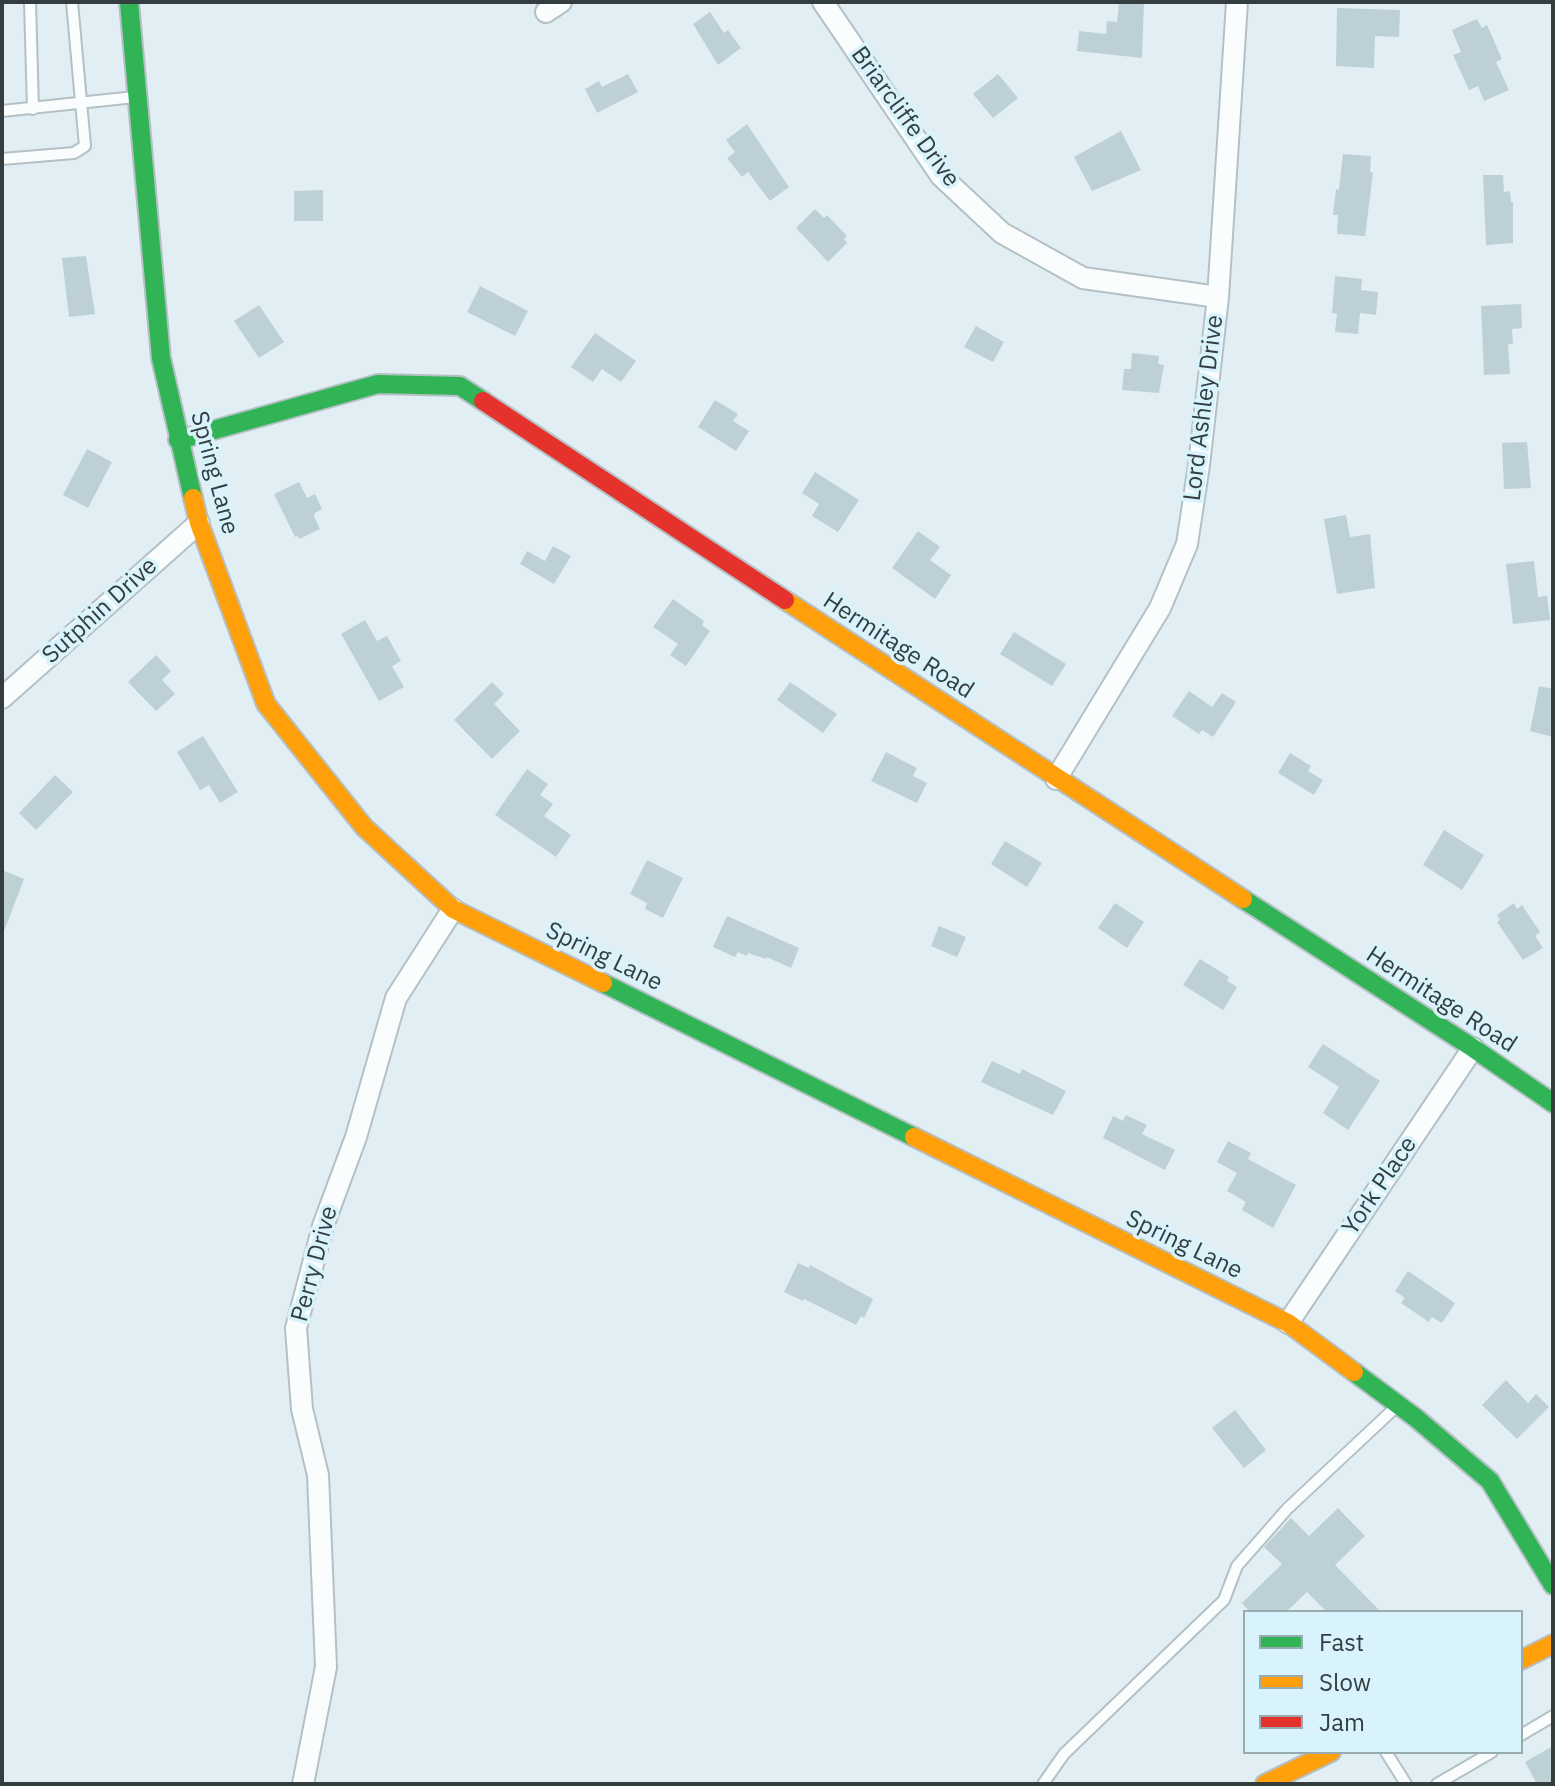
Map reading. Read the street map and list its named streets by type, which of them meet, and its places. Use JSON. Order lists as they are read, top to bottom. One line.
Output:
{"streets":{"street":["Briarcliffe Drive","Lord Ashley Drive","Spring Lane","Sutphin Drive","Hermitage Road","York Place","Perry Drive"]},"crossings":[["Briarcliffe Drive","Lord Ashley Drive"],["Lord Ashley Drive","Hermitage Road"],["Spring Lane","Sutphin Drive"],["Spring Lane","Hermitage Road"],["Spring Lane","York Place"],["Spring Lane","Perry Drive"],["Hermitage Road","York Place"]],"legend":["Fast","Slow","Jam"]}
